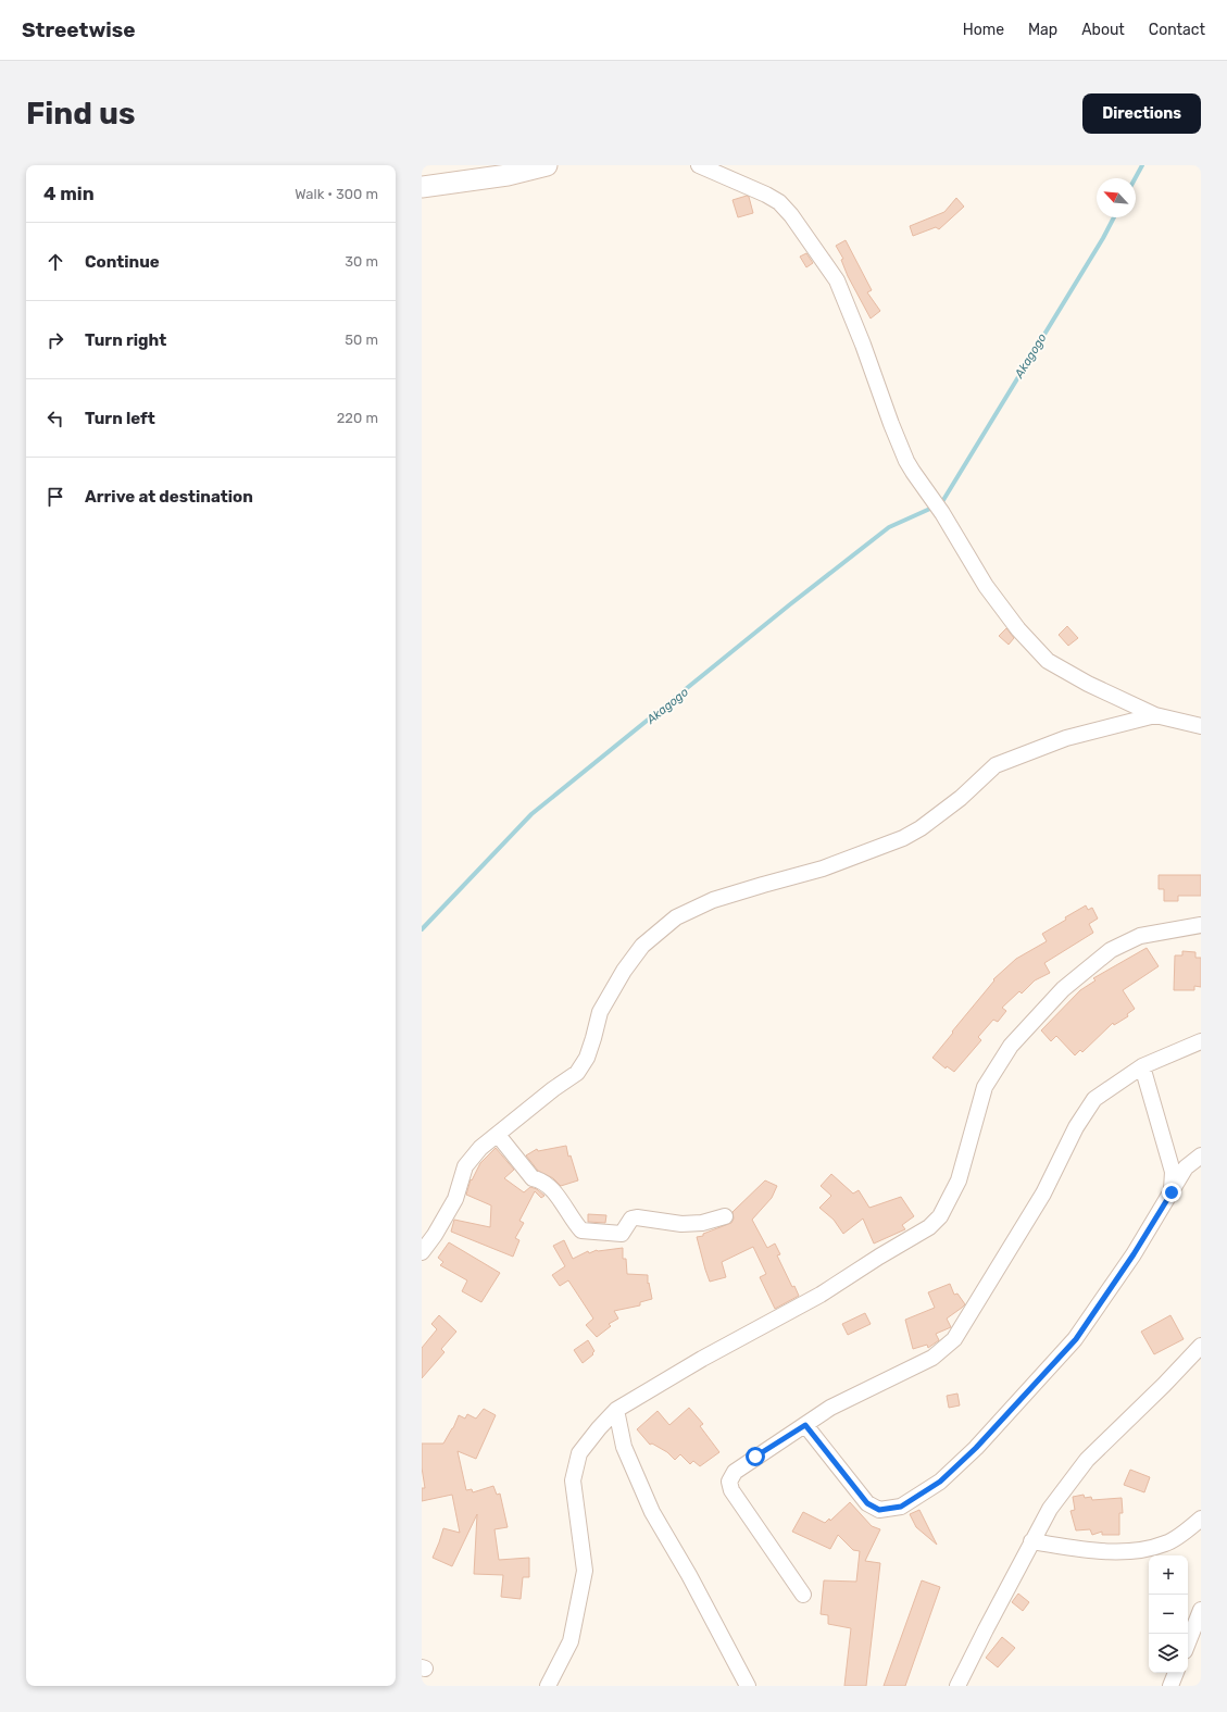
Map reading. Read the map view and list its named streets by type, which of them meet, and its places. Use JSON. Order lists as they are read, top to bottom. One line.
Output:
{"water":["Akagogo"],"north":"top left","page":{"header":"Streetwise","nav":["Home","Map","About","Contact"],"buttons":"Directions","title":"Find us","heading":["4 min","Walk · 300 m"],"list":[["Continue","30 m"],["Turn right","50 m"],["Turn left","220 m"],"Arrive at destination"],"map_buttons":["+","−"]}}
